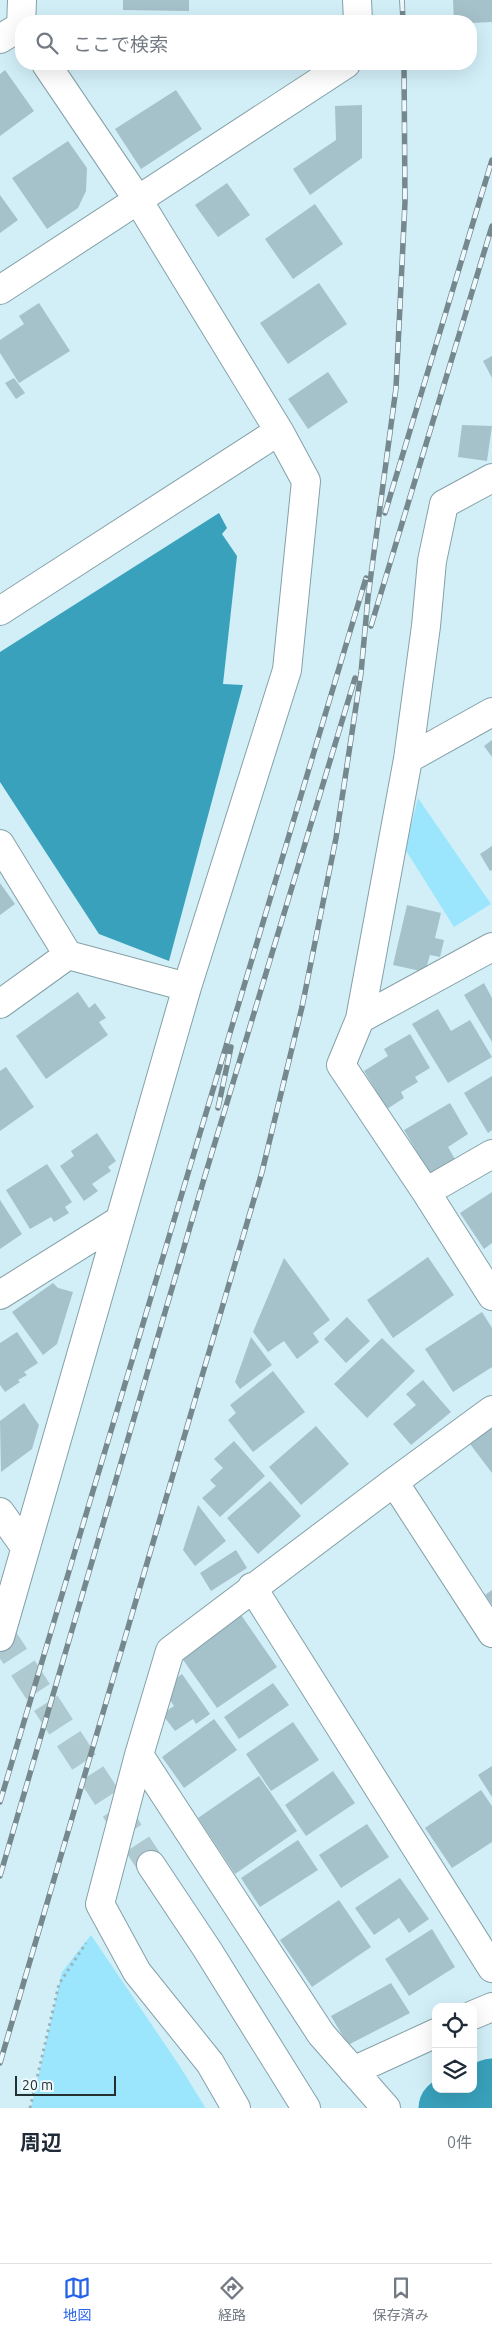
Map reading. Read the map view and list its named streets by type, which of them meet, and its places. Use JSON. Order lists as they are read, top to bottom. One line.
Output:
{"scale_bar":"20 m","page":{"search":"ここで検索","scale":"20 m","heading":["周辺","0件"],"nav":["地図","経路","保存済み"]}}
